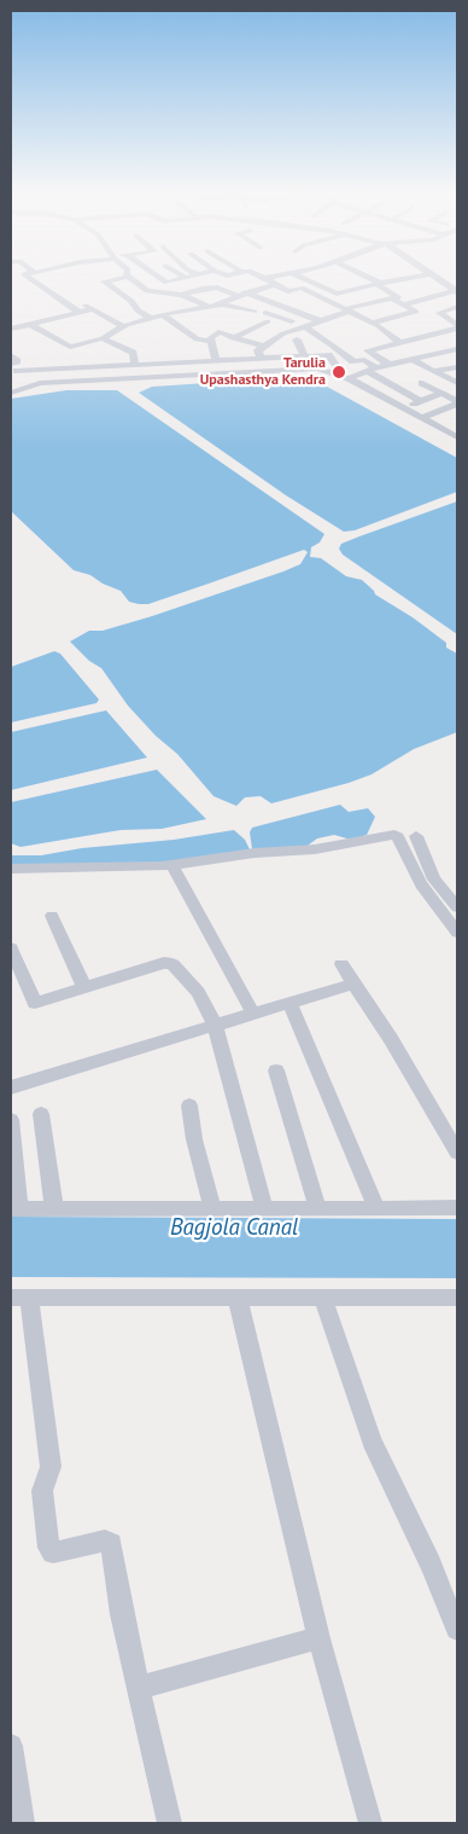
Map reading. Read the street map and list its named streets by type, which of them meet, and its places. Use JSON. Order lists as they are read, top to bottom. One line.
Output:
{"water":["Bagjola Canal"],"places":["Tarulia Upashasthya Kendra"]}
